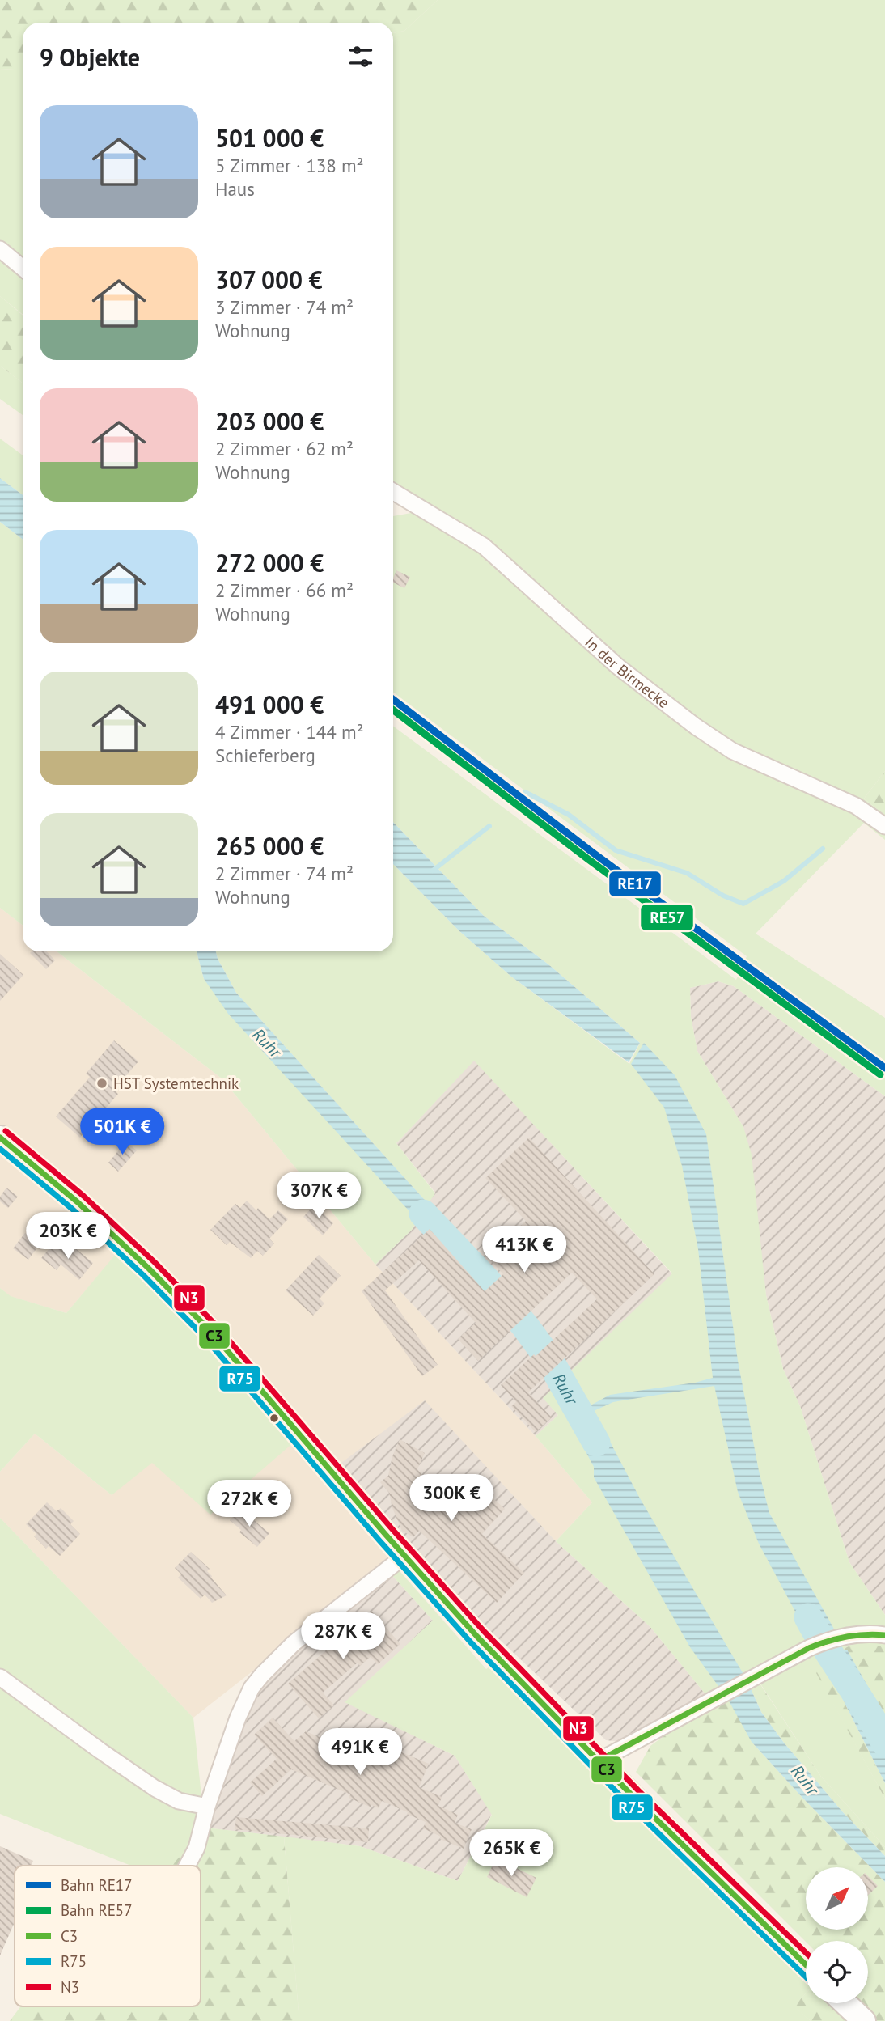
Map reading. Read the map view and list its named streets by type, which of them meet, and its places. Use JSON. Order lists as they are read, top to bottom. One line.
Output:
{"streets":{"street":["In der Birmecke"]},"water":["Ruhr"],"places":["HST Systemtechnik"],"lines":["rail line RE17","rail line RE57","transit line N3","transit line C3","transit line R75"],"legend":["Bahn RE17","Bahn RE57","C3","R75","N3"],"north":"top right","page":{"heading":"9 Objekte","list":[{"name":"501 000 €","note":"5 Zimmer · 138 m² · Haus"},{"name":"307 000 €","note":"3 Zimmer · 74 m² · Wohnung"},{"name":"203 000 €","note":"2 Zimmer · 62 m² · Wohnung"},{"name":"272 000 €","note":"2 Zimmer · 66 m² · Wohnung"},{"name":"491 000 €","note":"4 Zimmer · 144 m² · Schieferberg"},{"name":"265 000 €","note":"2 Zimmer · 74 m² · Wohnung"}],"price":["501K €","307K €","203K €","413K €","300K €","272K €","287K €","491K €","265K €"]}}
